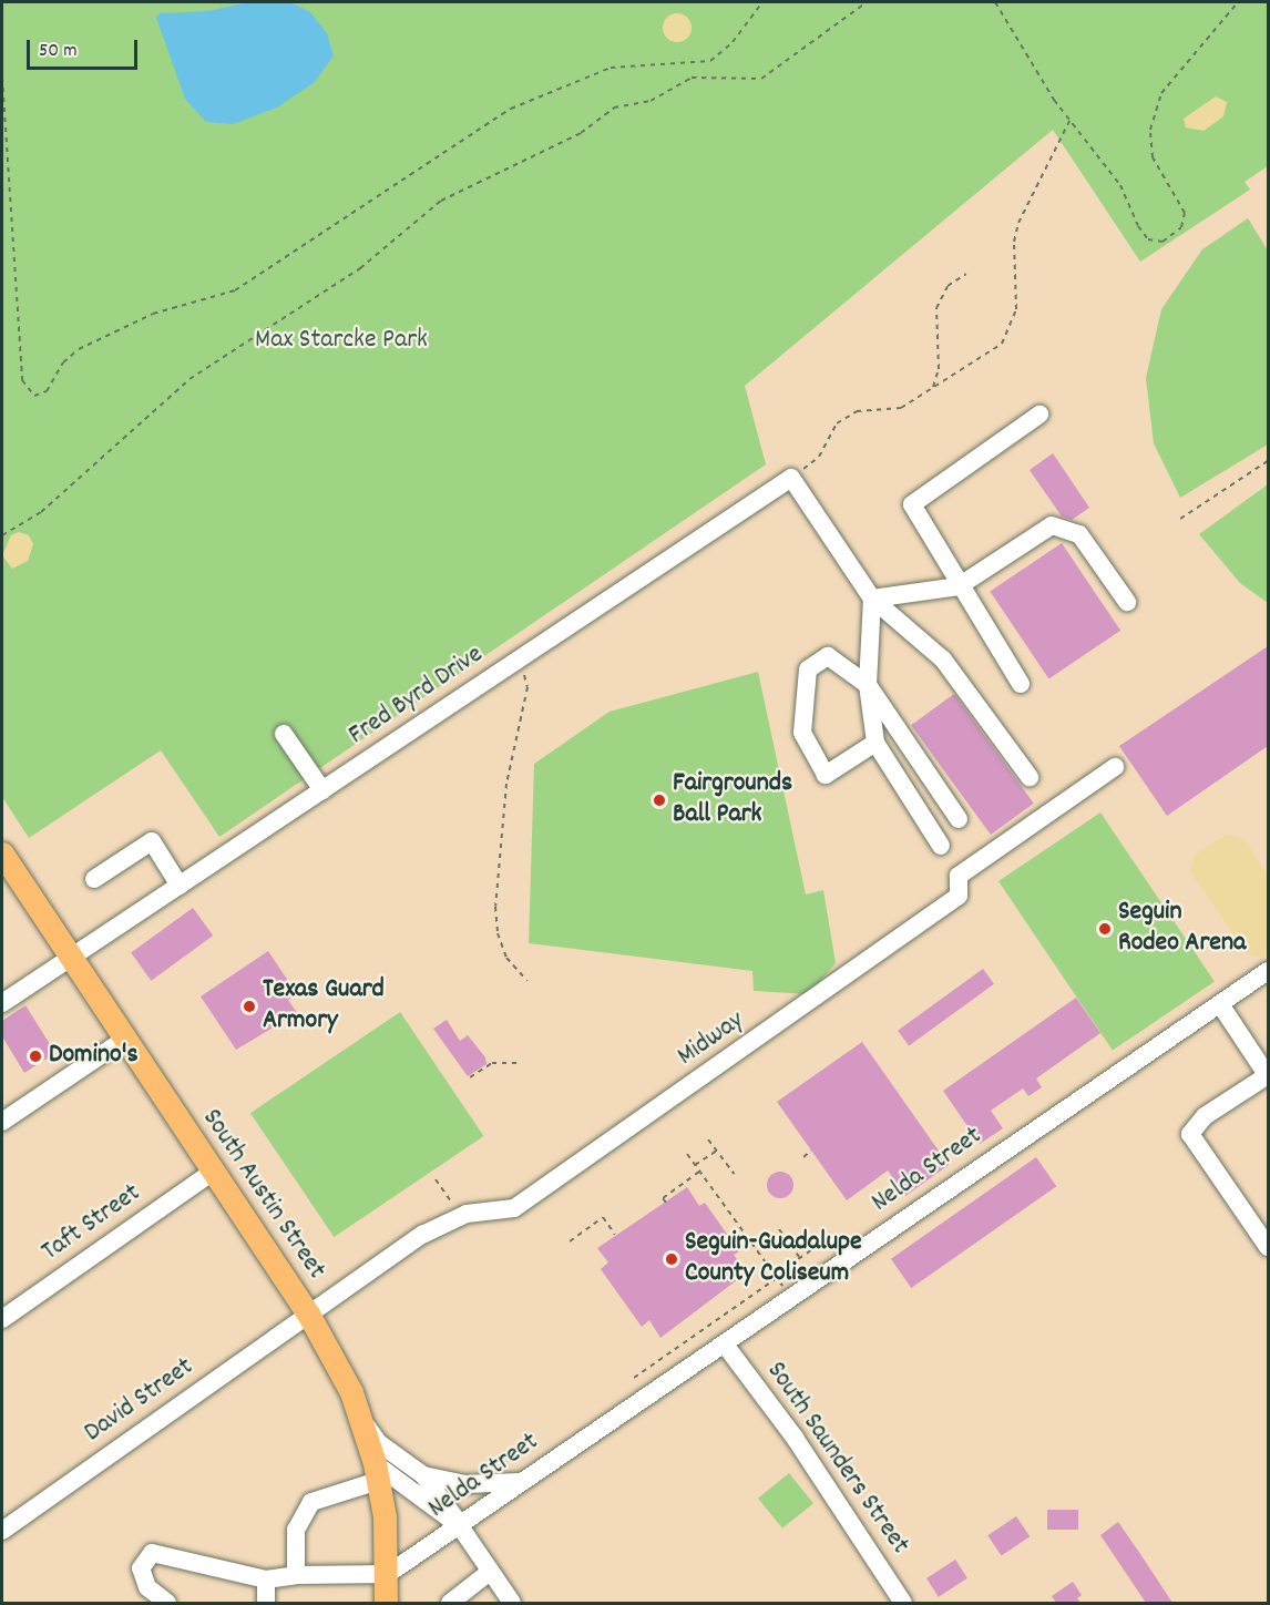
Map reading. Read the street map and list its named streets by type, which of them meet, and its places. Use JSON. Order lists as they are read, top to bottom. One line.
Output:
{"streets":{"main road":["South Austin Street"],"street":["Fred Byrd Drive","Midway","Nelda Street","Taft Street","David Street","South Saunders Street"]},"crossings":[["Fred Byrd Drive","South Austin Street"],["Midway","South Austin Street"],["Midway","David Street"],["Nelda Street","South Austin Street"],["Nelda Street","South Saunders Street"],["South Austin Street","Taft Street"],["South Austin Street","David Street"]],"parks":["Max Starcke Park"],"places":["Fairgrounds Ball Park","Seguin Rodeo Arena","Texas Guard Armory","Domino's","Seguin-Guadalupe County Coliseum"],"scale_bar":"50 m"}
